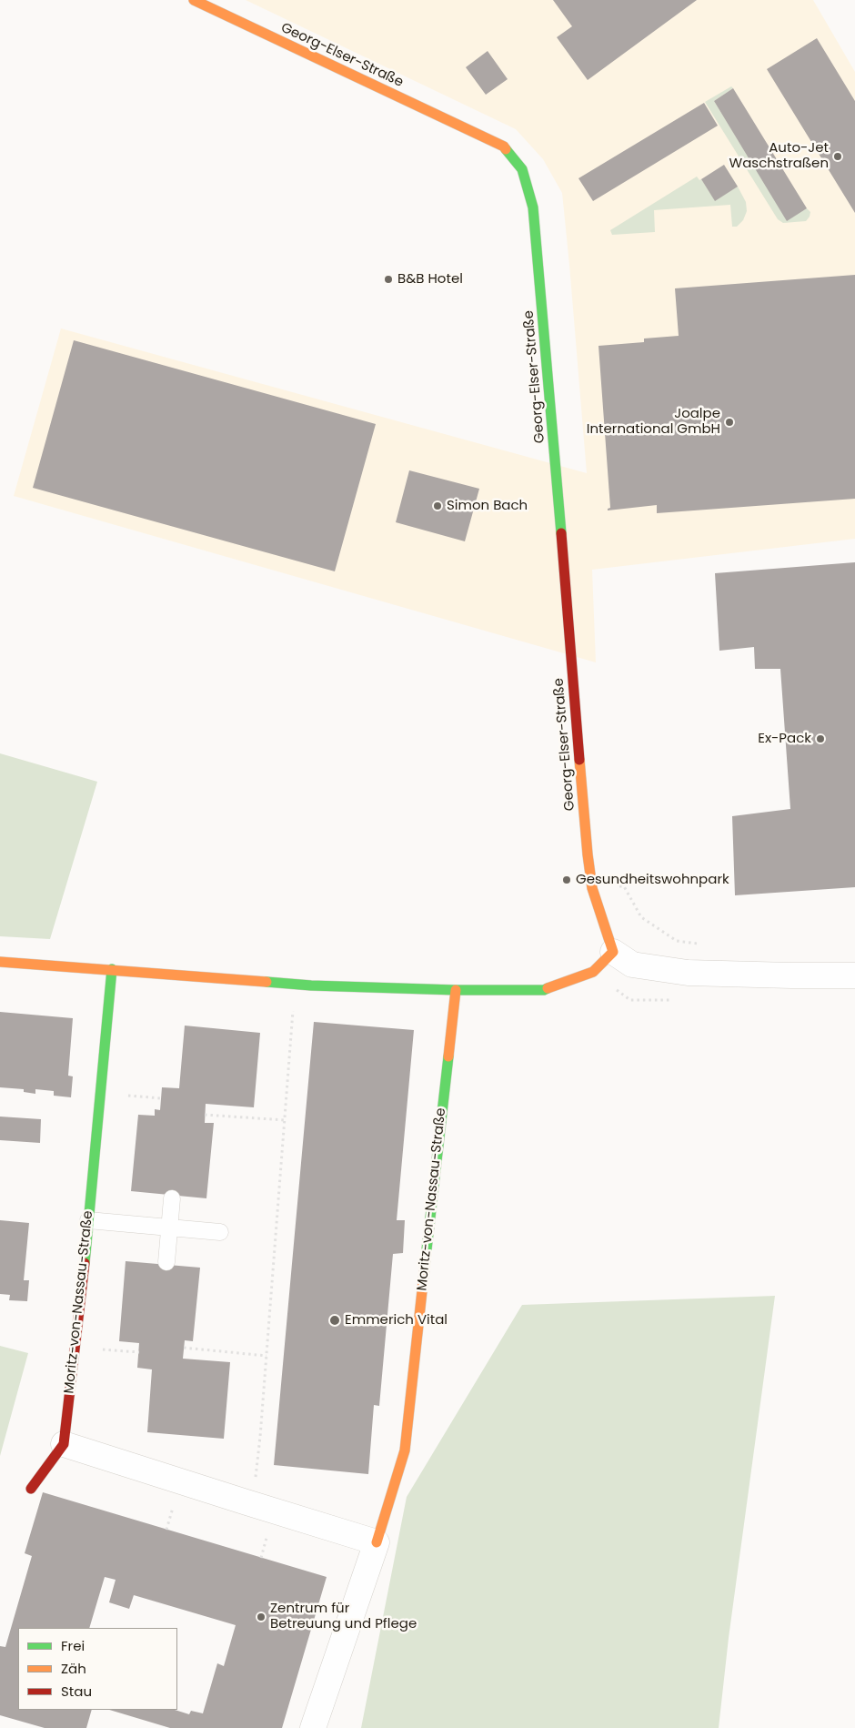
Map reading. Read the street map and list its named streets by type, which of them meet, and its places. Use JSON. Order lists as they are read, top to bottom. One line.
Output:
{"streets":{"street":["Georg-Elser-Straße","Moritz-von-Nassau-Straße"]},"places":["Auto-Jet Waschstraßen","B&B Hotel","Joalpe International GmbH","Simon Bach","Ex-Pack","Gesundheitswohnpark","Emmerich Vital","Zentrum für Betreuung und Pflege"],"legend":["Frei","Zäh","Stau"]}
